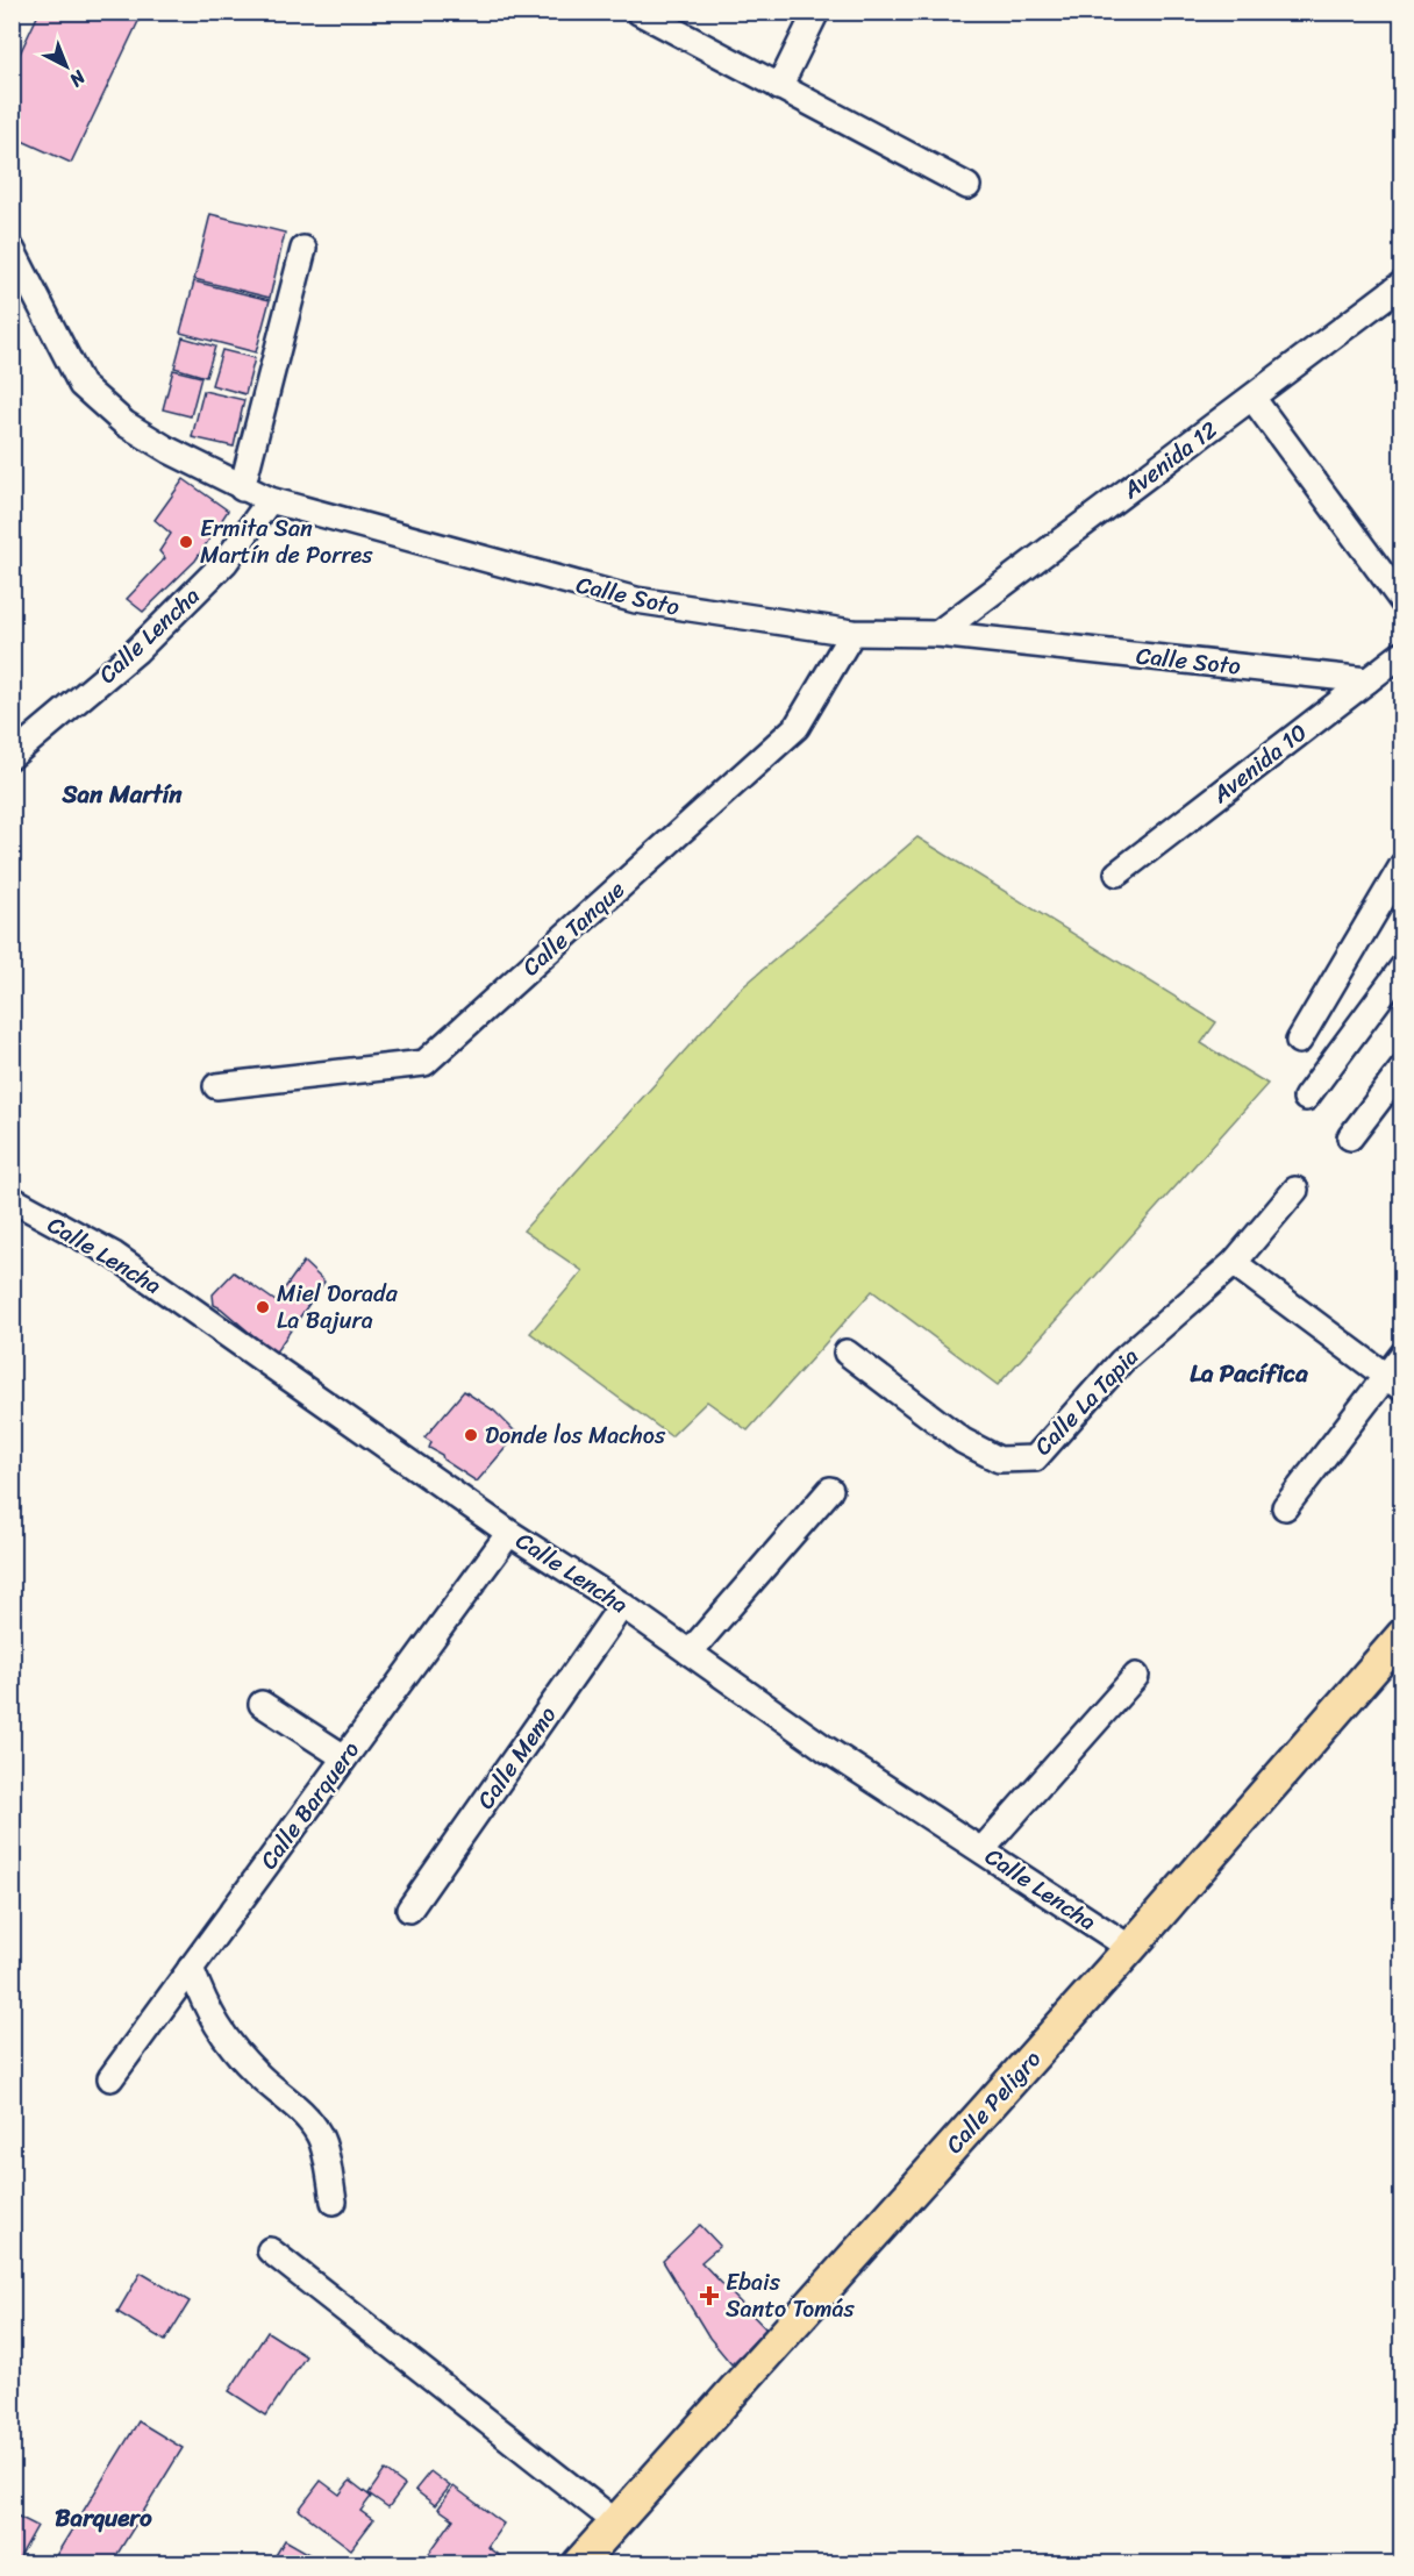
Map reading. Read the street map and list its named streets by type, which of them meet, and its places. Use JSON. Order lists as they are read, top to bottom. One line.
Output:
{"streets":{"main road":["Calle Peligro"],"street":["Avenida 12","Calle Soto","Calle Lencha","Avenida 10","Calle Tanque","Calle La Tapia","Calle Memo","Calle Barquero"]},"crossings":[["Avenida 12","Calle Soto"],["Calle Soto","Calle Lencha"],["Calle Soto","Avenida 10"],["Calle Soto","Calle Tanque"],["Calle Lencha","Calle Memo"],["Calle Lencha","Calle Barquero"],["Calle Lencha","Calle Peligro"]],"districts":["San Martín","La Pacífica","Barquero"],"places":{"other":["Ermita San Martín de Porres","Miel Dorada La Bajura","Donde los Machos"],"health":["Ebais Santo Tomás"]},"north":"bottom right"}
